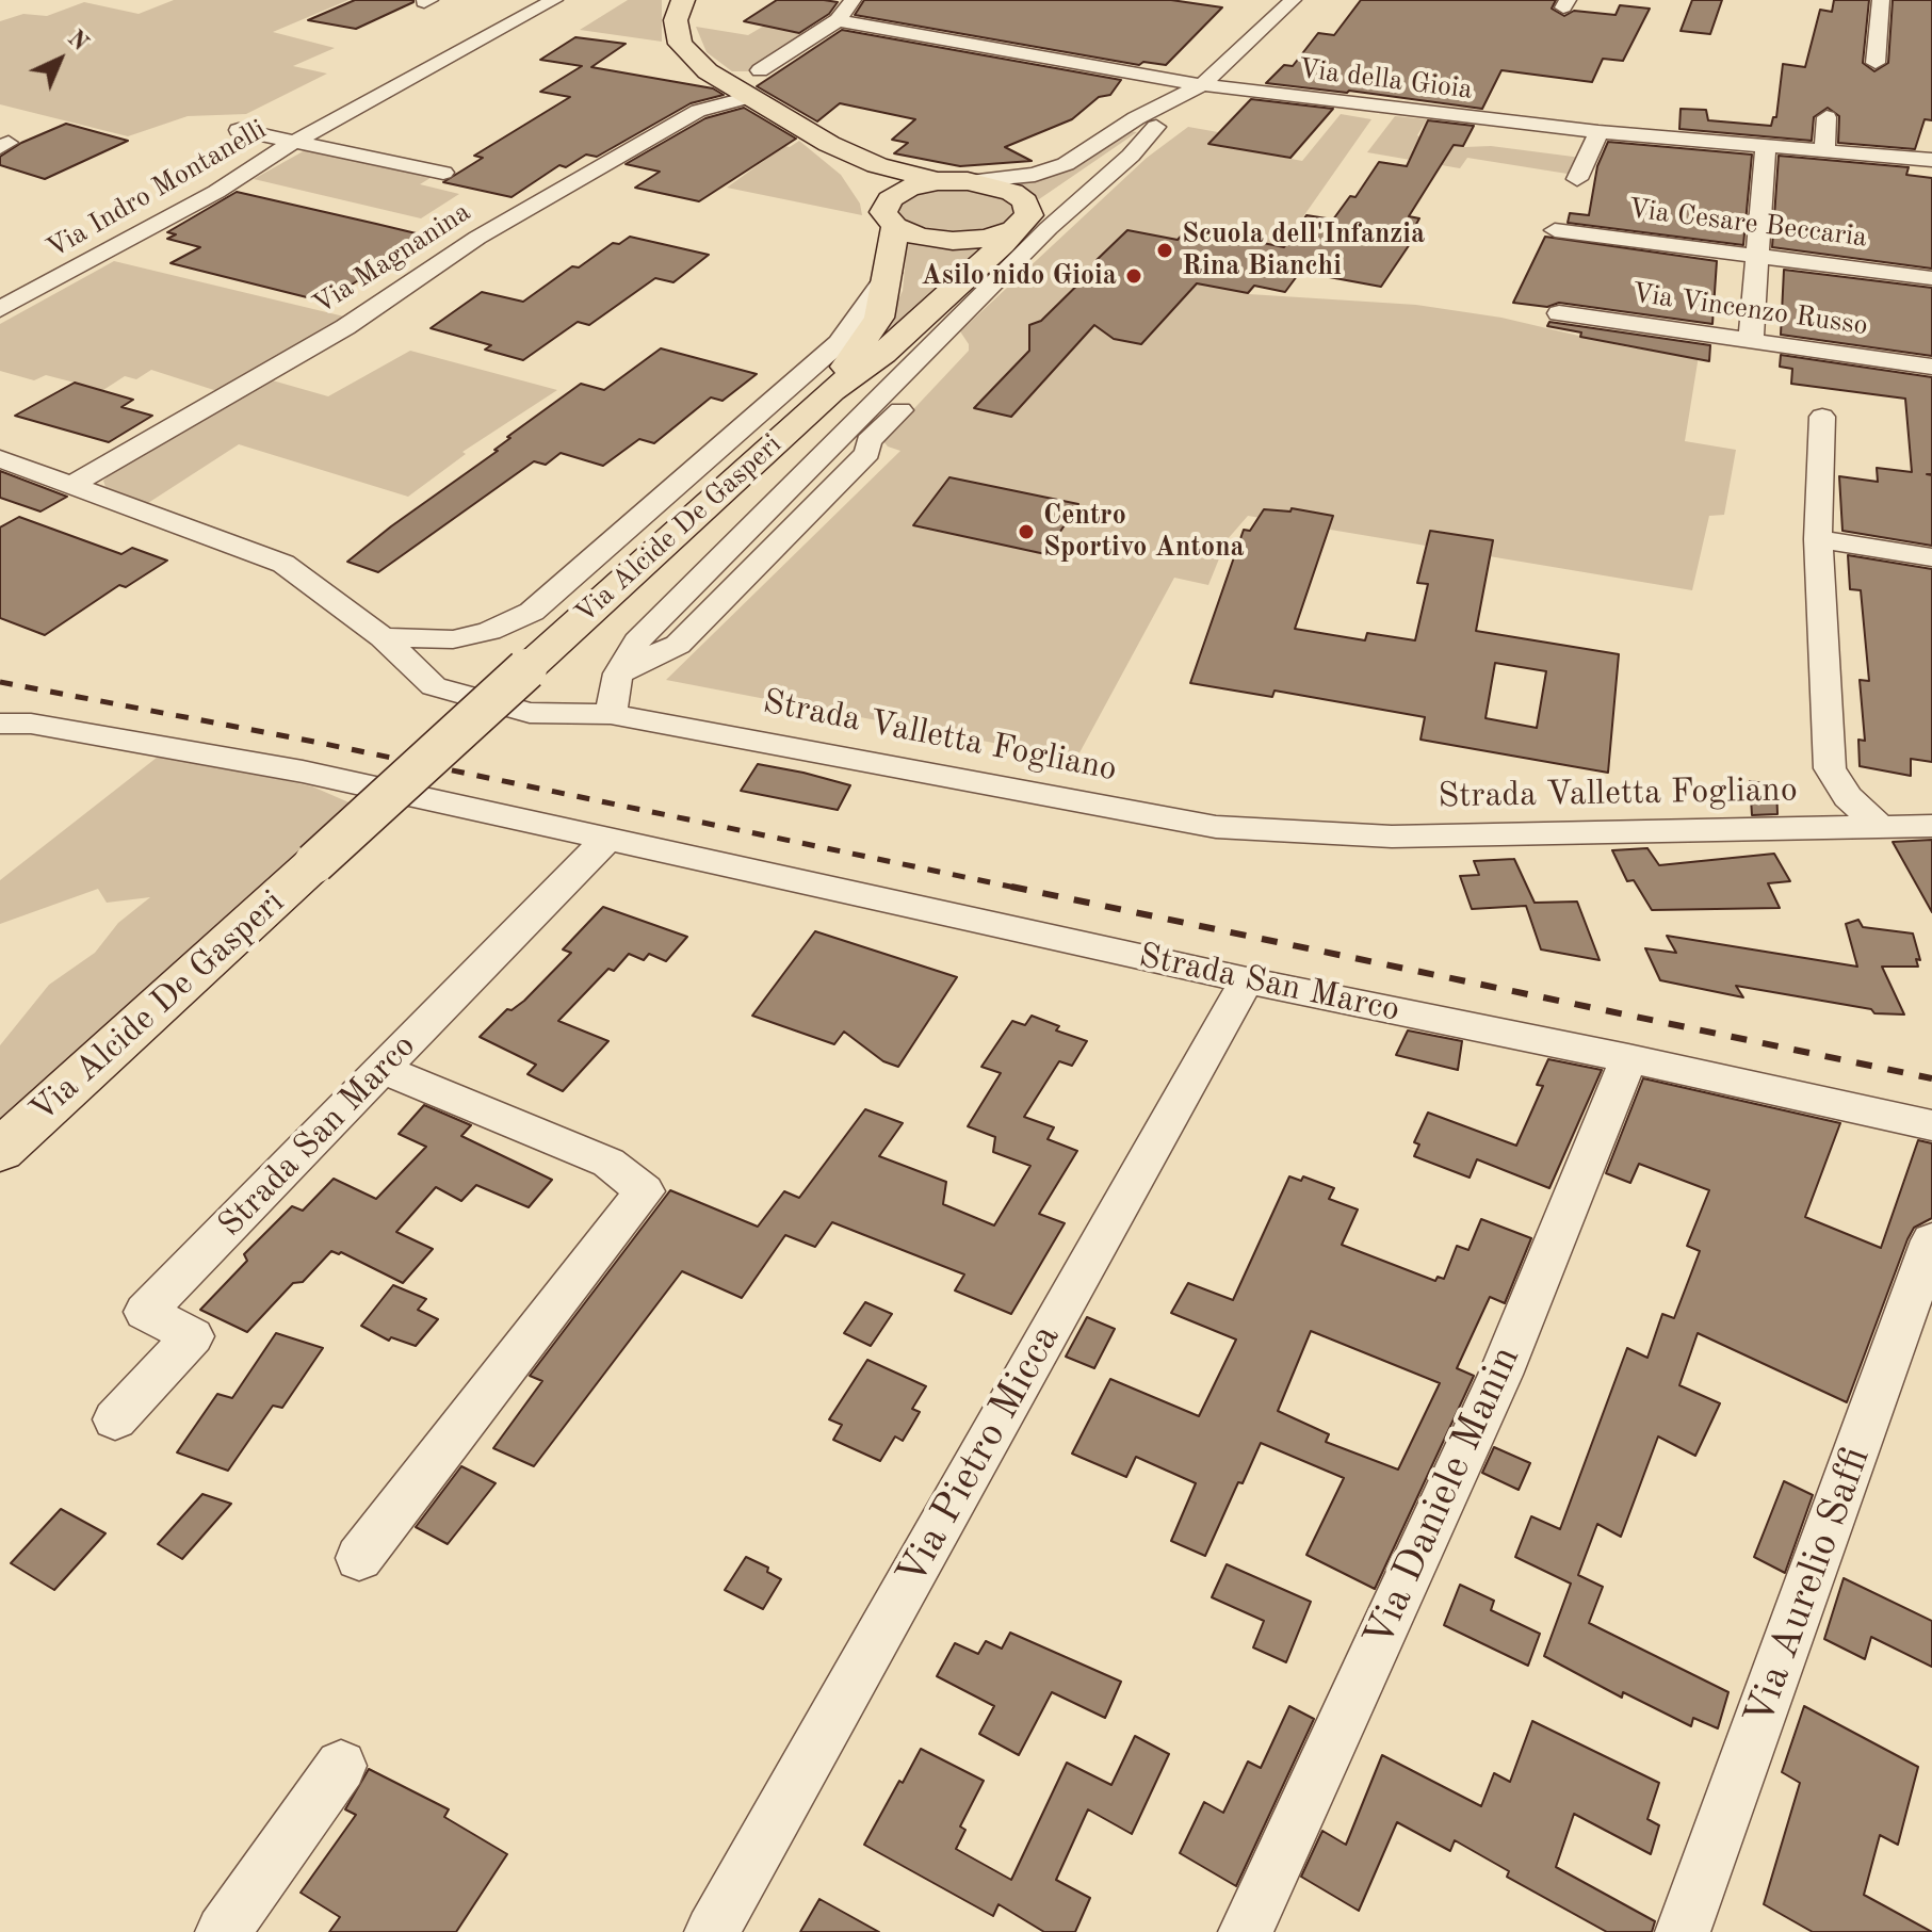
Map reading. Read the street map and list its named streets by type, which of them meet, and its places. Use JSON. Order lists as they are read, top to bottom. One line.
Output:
{"streets":{"main road":["Via Alcide De Gasperi"],"street":["Via della Gioia","Via Indro Montanelli","Via Cesare Beccaria","Via Magnanina","Via Vincenzo Russo","Strada Valletta Fogliano","Strada San Marco","Via Pietro Micca","Via Daniele Manin","Via Aurelio Saffi"]},"crossings":[["Via Magnanina","Strada Valletta Fogliano"],["Strada San Marco","Via Pietro Micca"],["Strada San Marco","Via Daniele Manin"]],"places":["Scuola dell'Infanzia Rina Bianchi","Asilo nido Gioia","Centro Sportivo Antona"],"north":"top right"}
